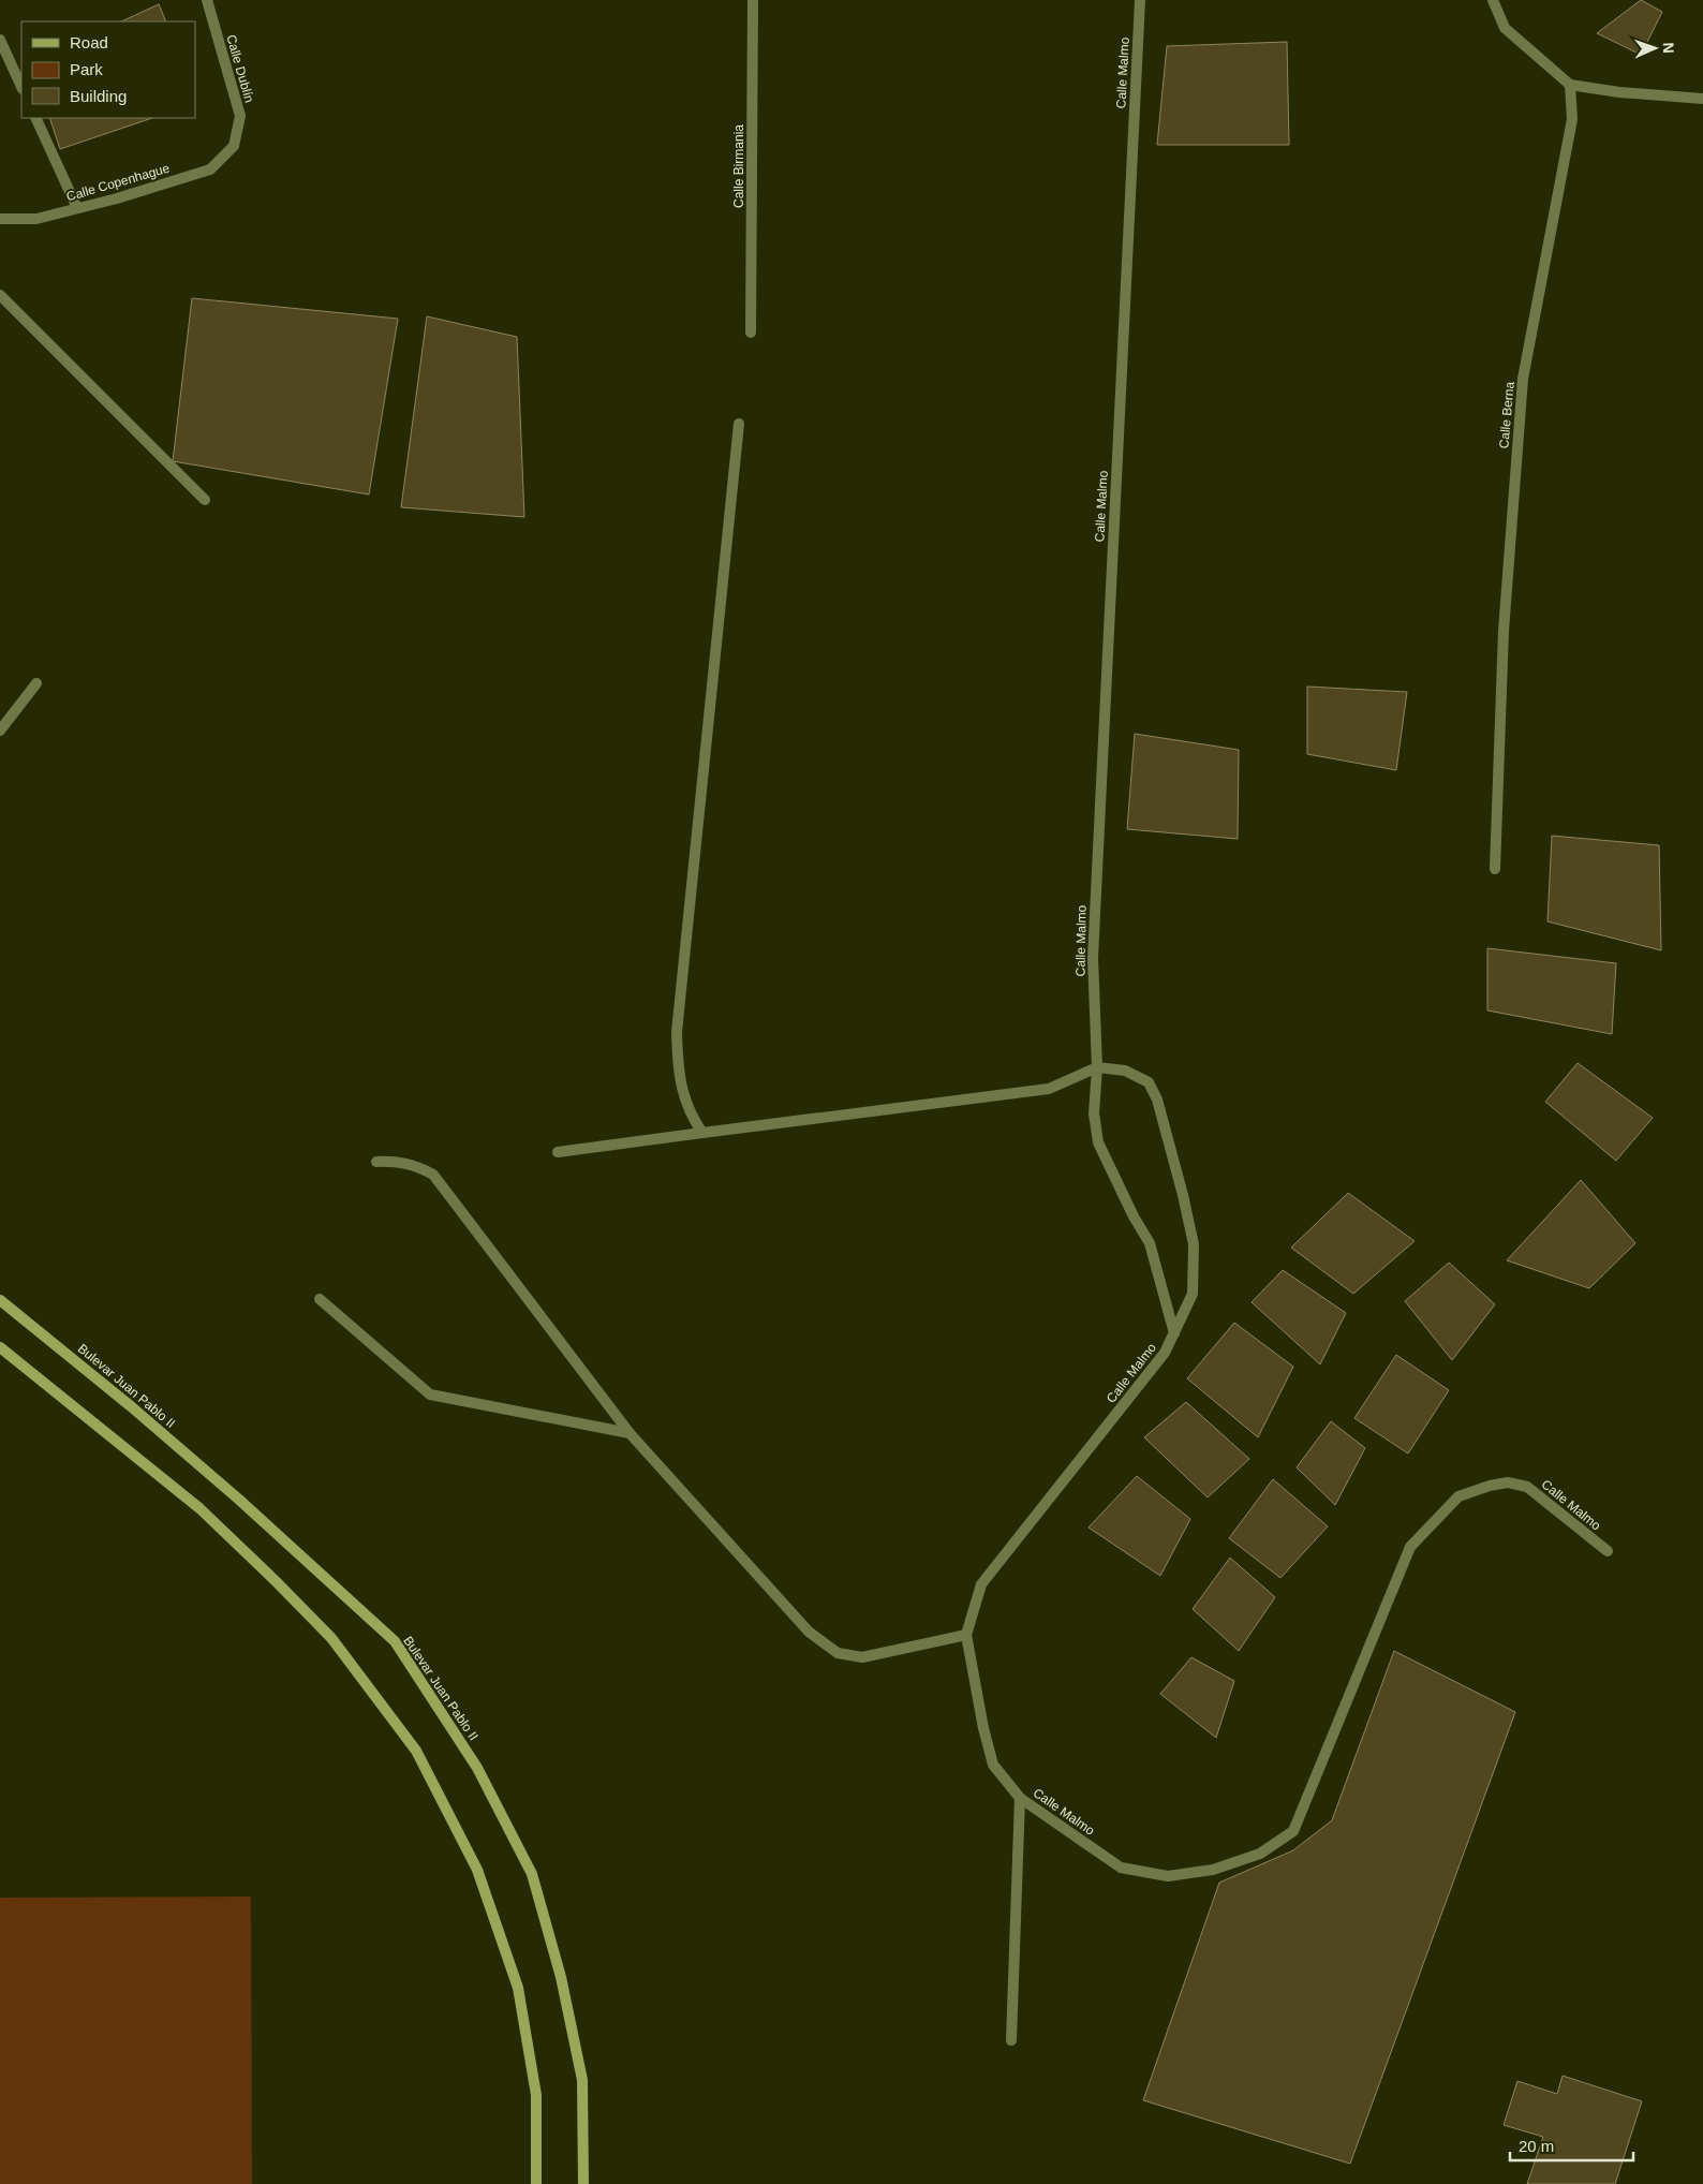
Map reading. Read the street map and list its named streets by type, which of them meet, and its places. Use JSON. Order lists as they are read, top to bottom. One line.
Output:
{"streets":{"main road":["Bulevar Juan Pablo II"],"street":["Calle Dublín","Calle Malmo","Calle Birmania","Calle Copenhague","Calle Berna"]},"crossings":[["Calle Dublín","Calle Copenhague"]],"legend":["Road","Park","Building"],"scale_bar":"20 m","north":"right"}
